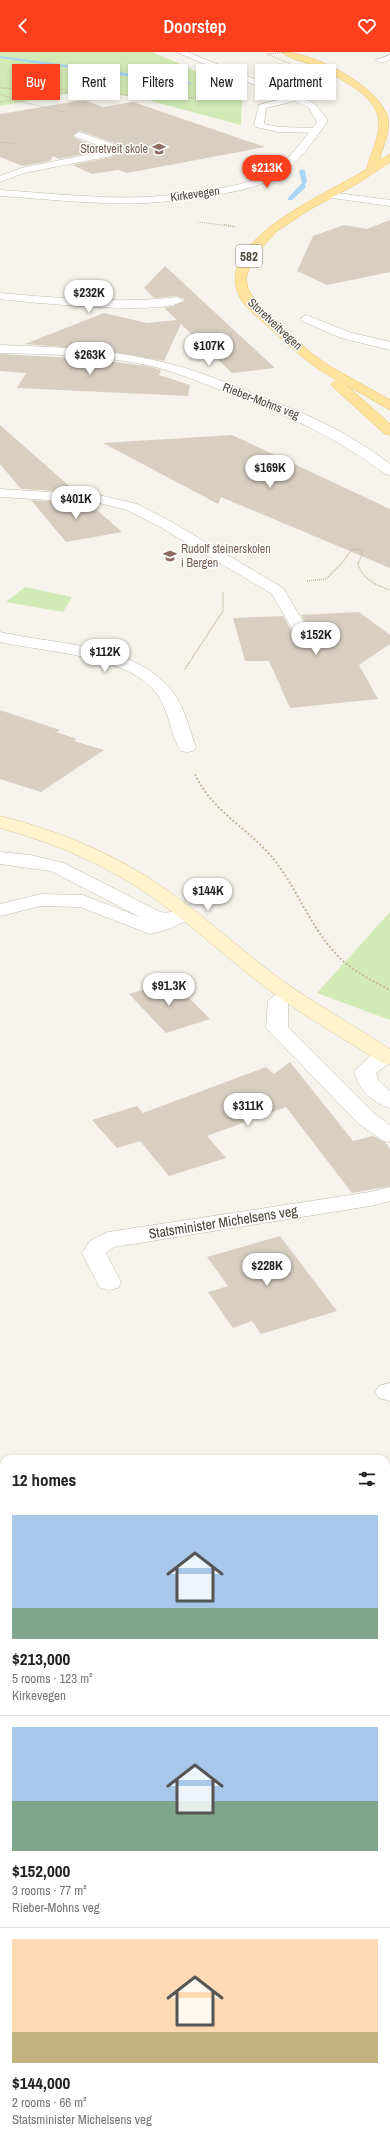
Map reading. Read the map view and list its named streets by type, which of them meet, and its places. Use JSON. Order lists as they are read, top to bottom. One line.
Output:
{"streets":{"main road":["582","Storetveitvegen"],"street":["Kirkevegen","Rieber-Mohns veg","Statsminister Michelsens veg"]},"places":{"school or university":["Storetveit skole","Rudolf steinerskolen i Bergen"]},"page":{"header":"Doorstep","chip":["Buy","Rent","Filters","New","Apartment"],"price":["$213K","$232K","$107K","$263K","$169K","$401K","$152K","$112K","$144K","$91.3K","$311K","$228K"],"heading":"12 homes","list":[{"name":"$213,000","note":"5 rooms · 123 m² · Kirkevegen"},{"name":"$152,000","note":"3 rooms · 77 m² · Rieber-Mohns veg"},{"name":"$144,000","note":"2 rooms · 66 m² · Statsminister Michelsens veg"}]}}
